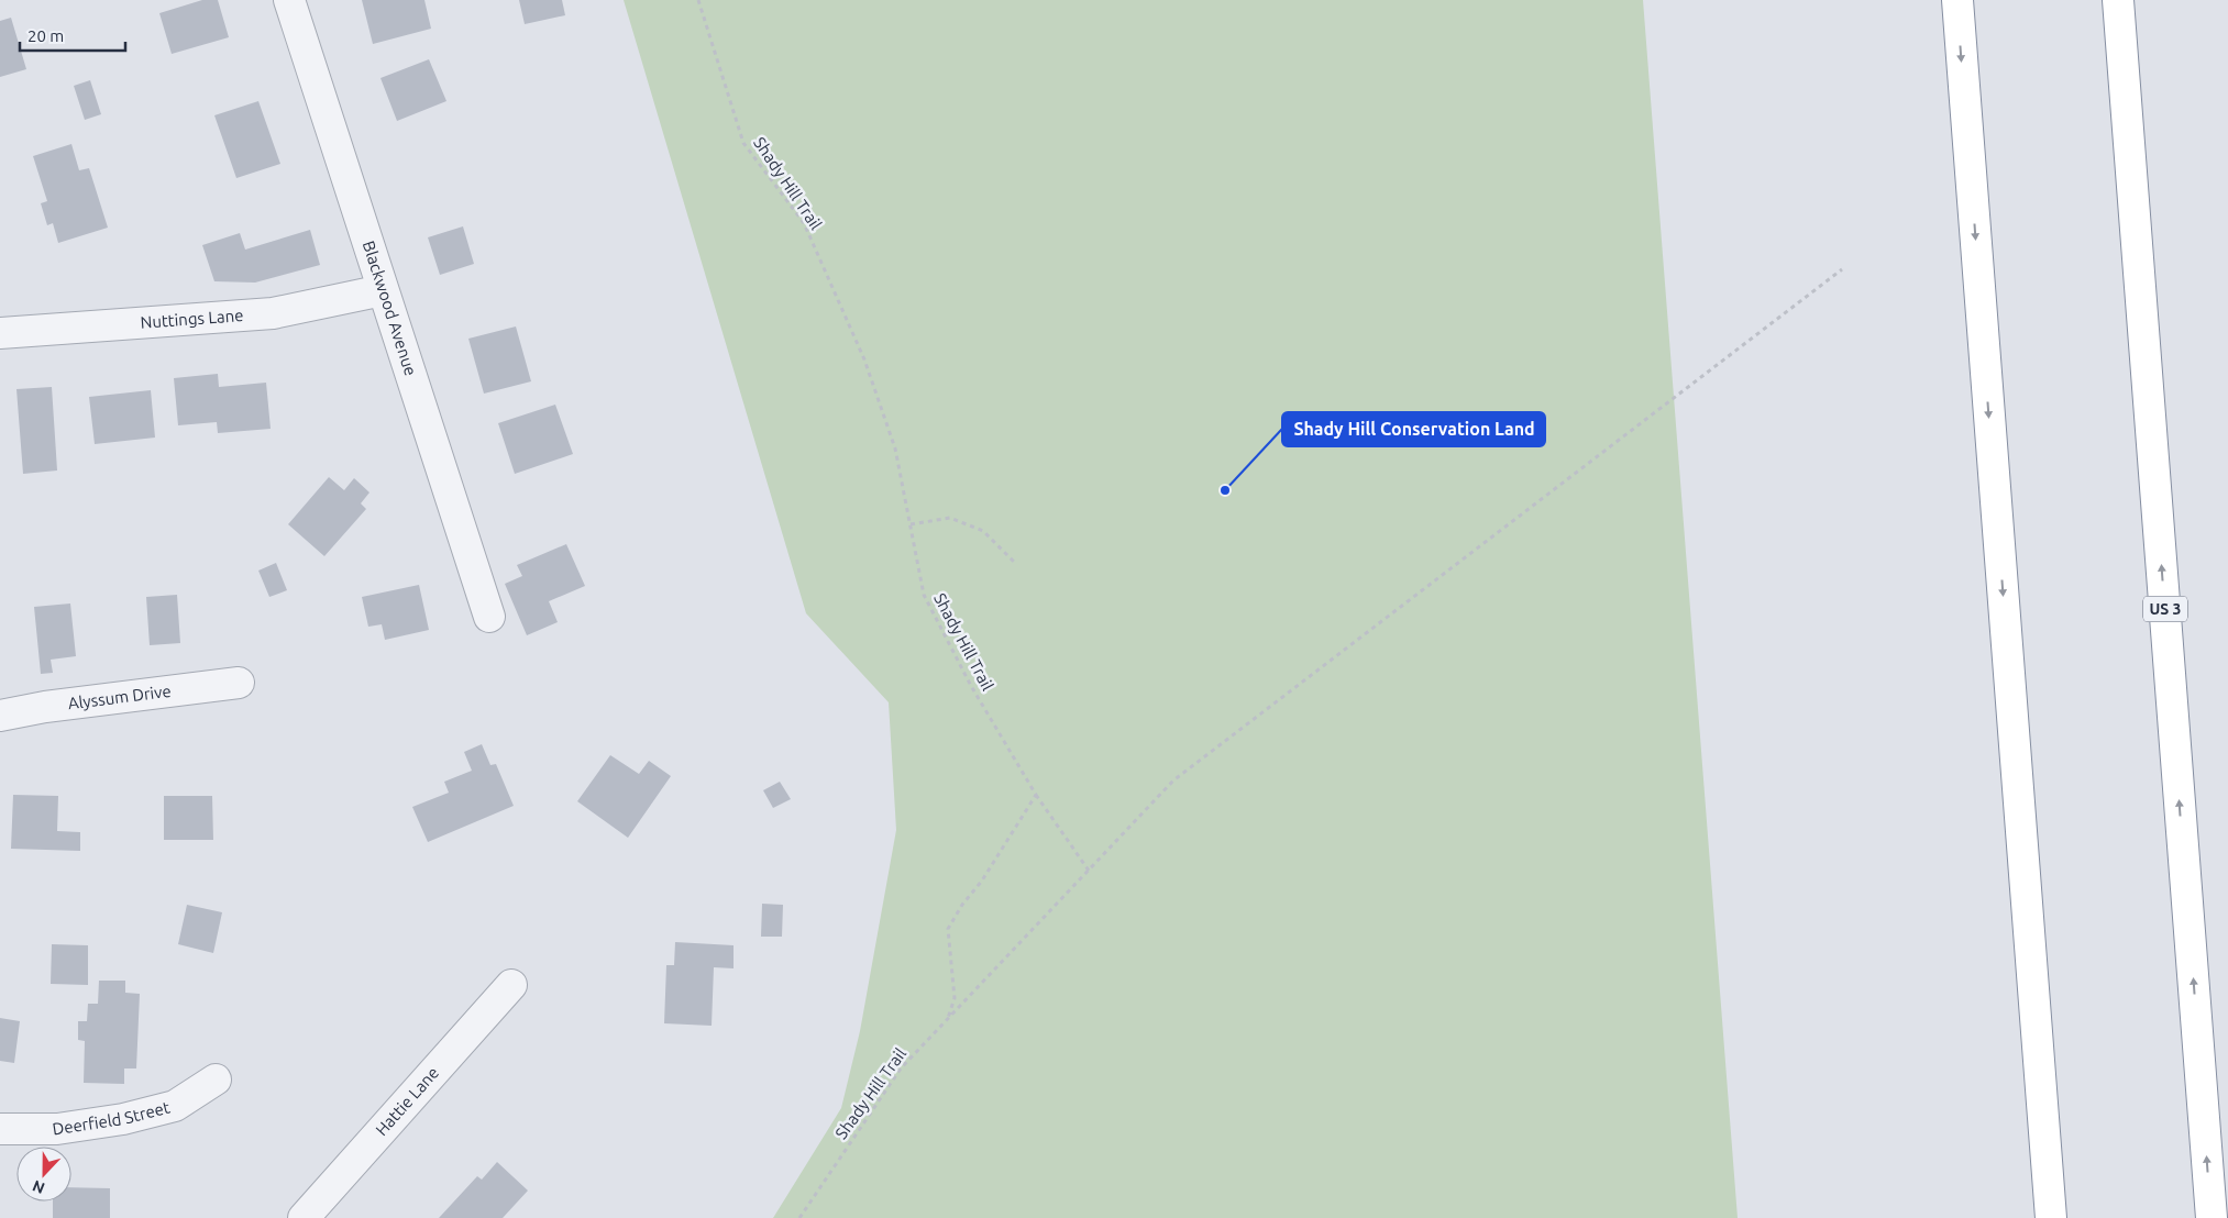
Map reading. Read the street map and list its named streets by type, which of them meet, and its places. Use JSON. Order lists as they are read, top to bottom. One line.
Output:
{"streets":{"highway":["US 3"],"street":["Blackwood Avenue","Nuttings Lane","Alyssum Drive","Hattie Lane","Deerfield Street"],"path":["Shady Hill Trail"]},"crossings":[["Blackwood Avenue","Nuttings Lane"]],"places":["Shady Hill Conservation Land"],"scale_bar":"20 m","north":"bottom"}
